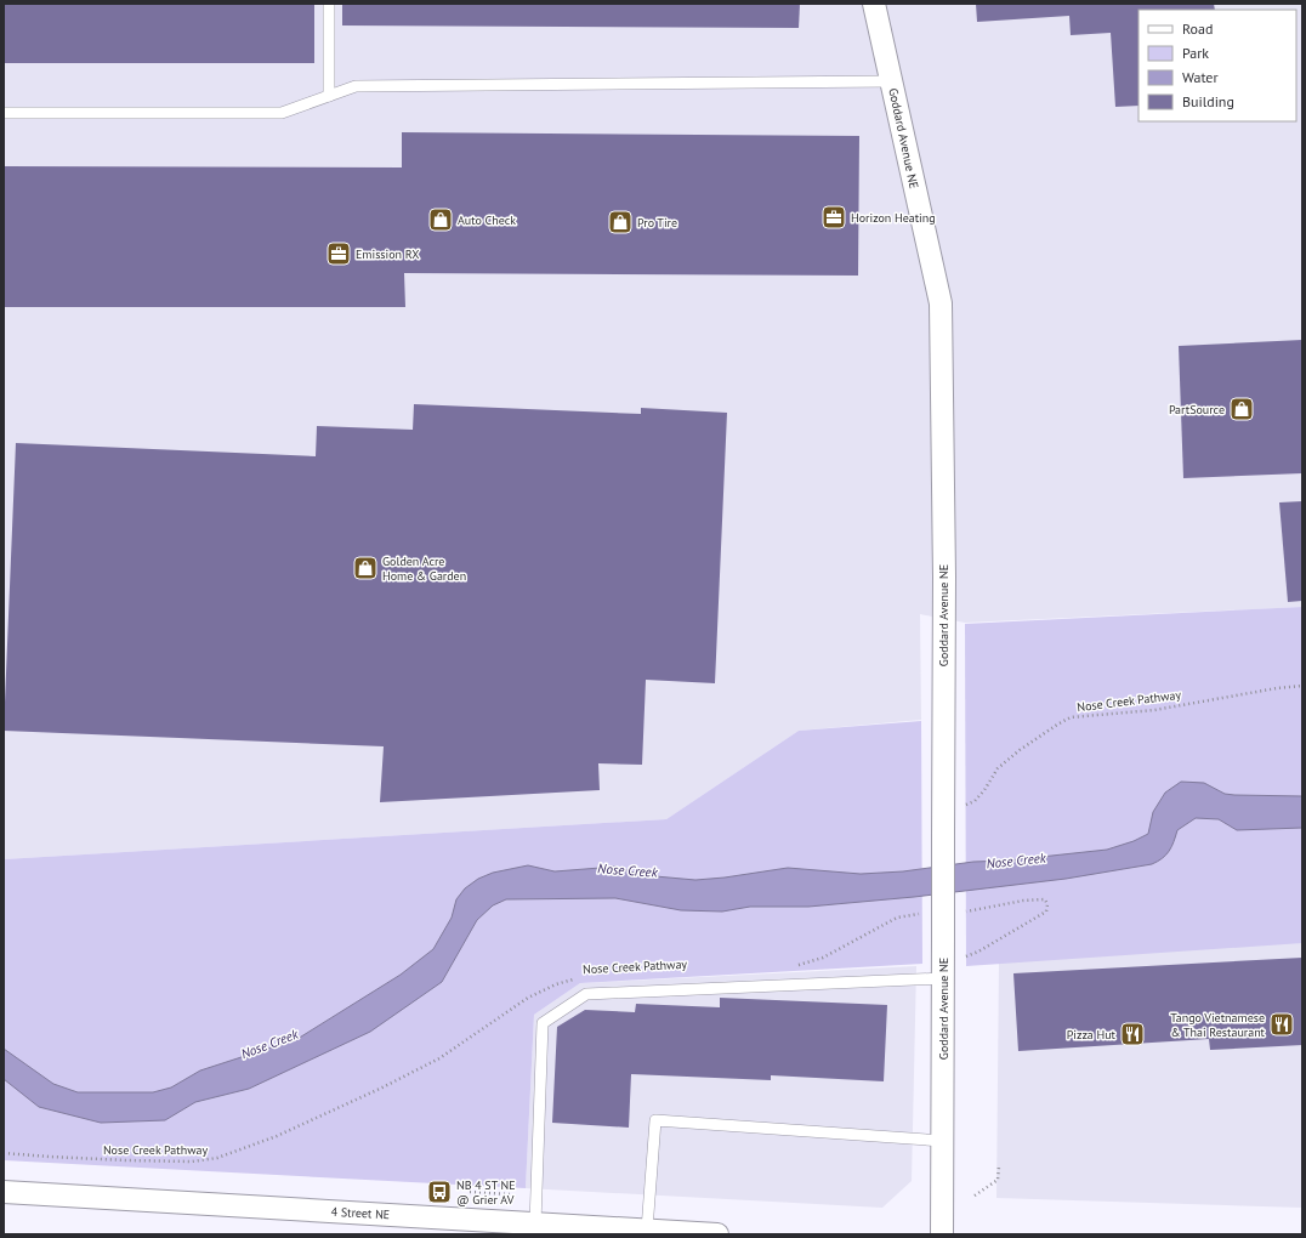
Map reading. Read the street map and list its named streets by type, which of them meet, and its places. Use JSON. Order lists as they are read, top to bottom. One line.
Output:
{"streets":{"street":["Goddard Avenue NE","4 Street NE"],"path":["Nose Creek Pathway"]},"water":["Nose Creek"],"places":{"office":["Horizon Heating","Emission RX"],"shop":["Auto Check","Pro Tire","PartSource","Golden Acre Home & Garden"],"restaurant":["Tango Vietnamese & Thai Restaurant","Pizza Hut"],"bus stop":["NB 4 ST NE @ Grier AV"]},"legend":["Road","Park","Water","Building"]}
